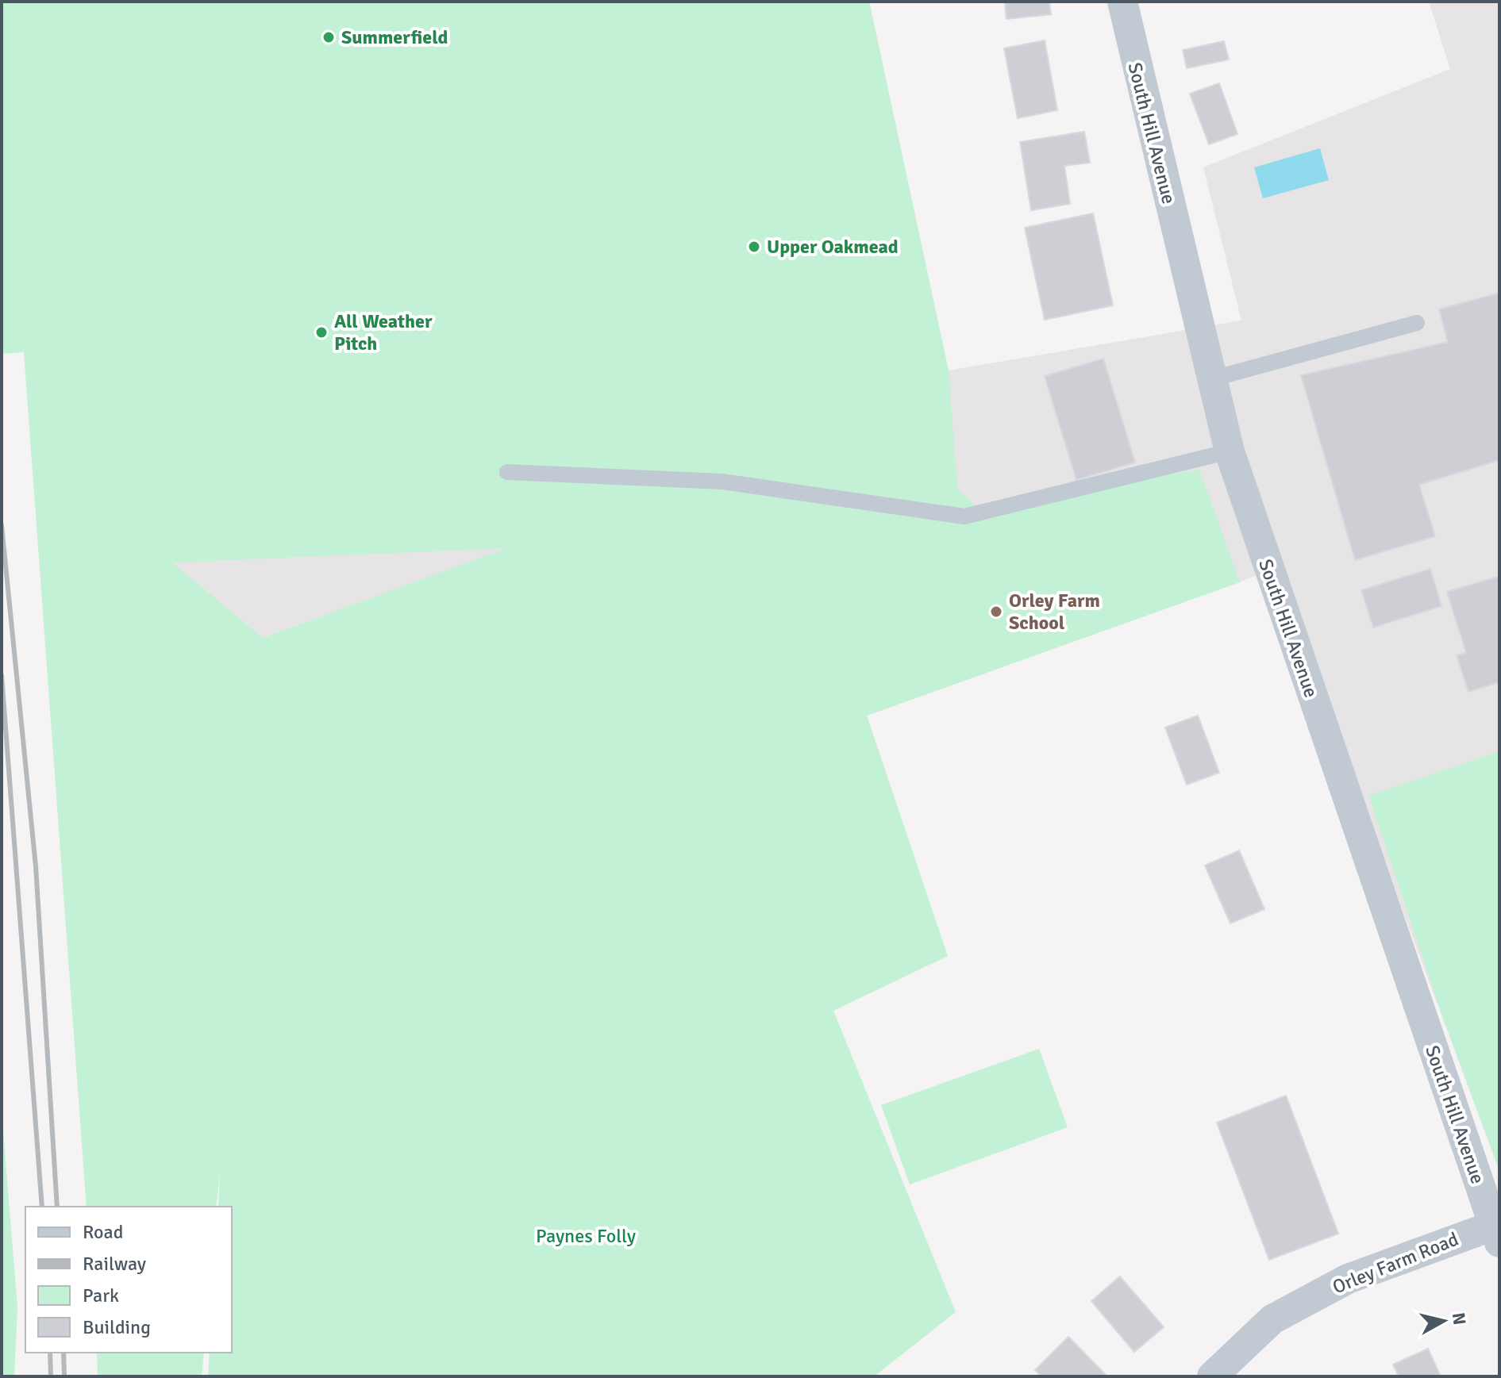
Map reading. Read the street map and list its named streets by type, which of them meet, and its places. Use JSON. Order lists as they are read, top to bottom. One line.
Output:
{"streets":{"street":["South Hill Avenue","Orley Farm Road"]},"crossings":[["South Hill Avenue","Orley Farm Road"]],"parks":["Paynes Folly"],"places":["Summerfield","Upper Oakmead","All Weather Pitch","Orley Farm School"],"legend":["Road","Railway","Park","Building"],"north":"right"}
